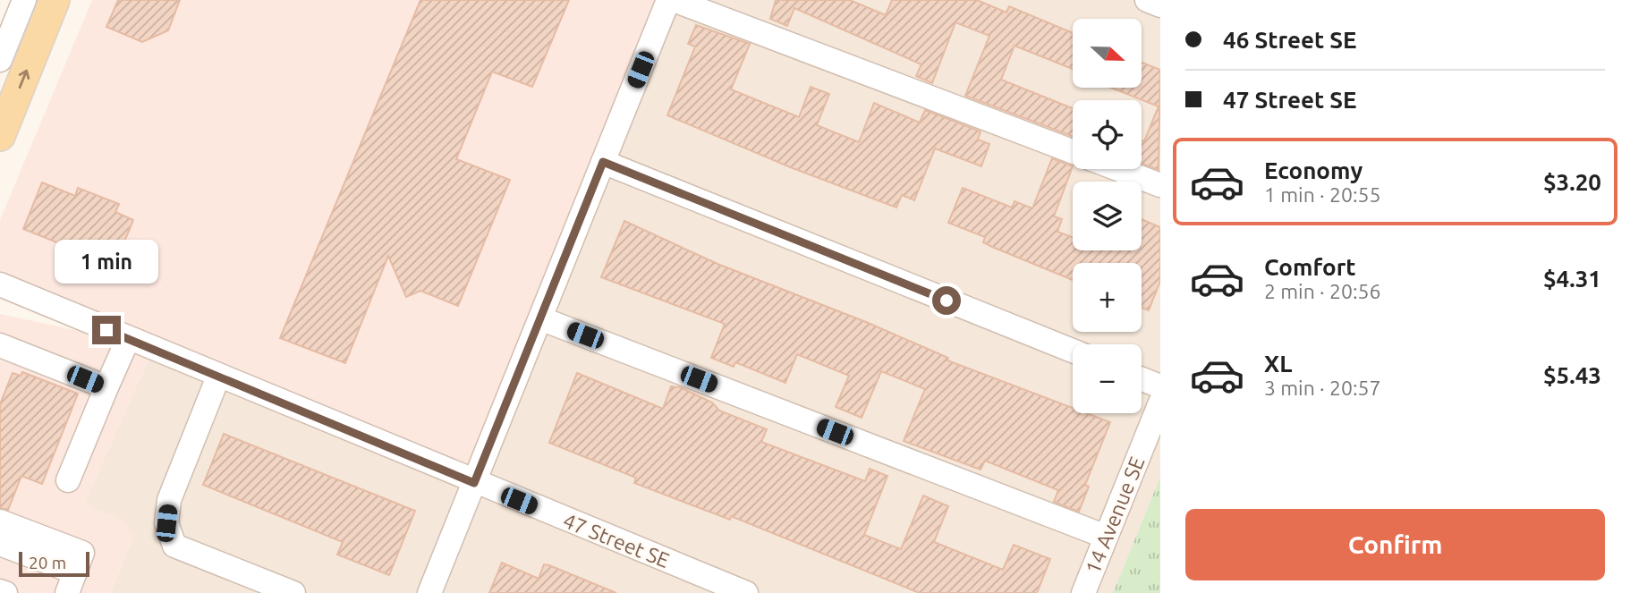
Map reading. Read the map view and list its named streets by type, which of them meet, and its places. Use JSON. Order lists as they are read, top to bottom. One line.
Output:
{"streets":{"street":["14 Avenue SE","47 Street SE"]},"scale_bar":"20 m","north":"right","page":{"banner":["46 Street SE","47 Street SE"],"map_buttons":["+","−"],"list":[{"name":"Economy","note":"1 min · 20:55","value":"$3.20"},{"name":"Comfort","note":"2 min · 20:56","value":"$4.31"},{"name":"XL","note":"3 min · 20:57","value":"$5.43"}],"bubble":"1 min","buttons":"Confirm","scale":"20 m"}}
